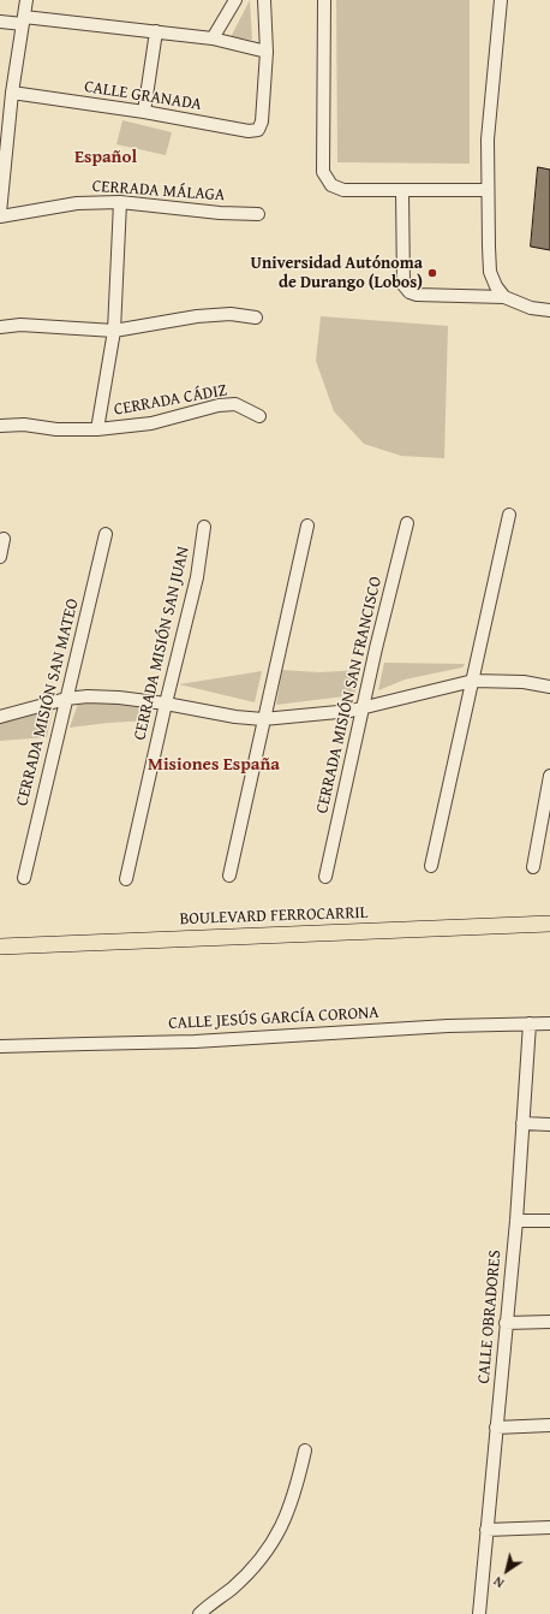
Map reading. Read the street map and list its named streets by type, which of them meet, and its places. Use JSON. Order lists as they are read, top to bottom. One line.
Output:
{"streets":{"main road":["BOULEVARD FERROCARRIL"],"street":["CALLE GRANADA","CERRADA MÁLAGA","CERRADA CÁDIZ","CERRADA MISIÓN SAN JUAN","CERRADA MISIÓN SAN FRANCISCO","CERRADA MISIÓN SAN MATEO","CALLE JESÚS GARCÍA CORONA","CALLE OBRADORES"]},"crossings":[["CALLE JESÚS GARCÍA CORONA","CALLE OBRADORES"]],"districts":["Español","Misiones España"],"places":["Universidad Autónoma de Durango (Lobos)"],"north":"bottom left"}
